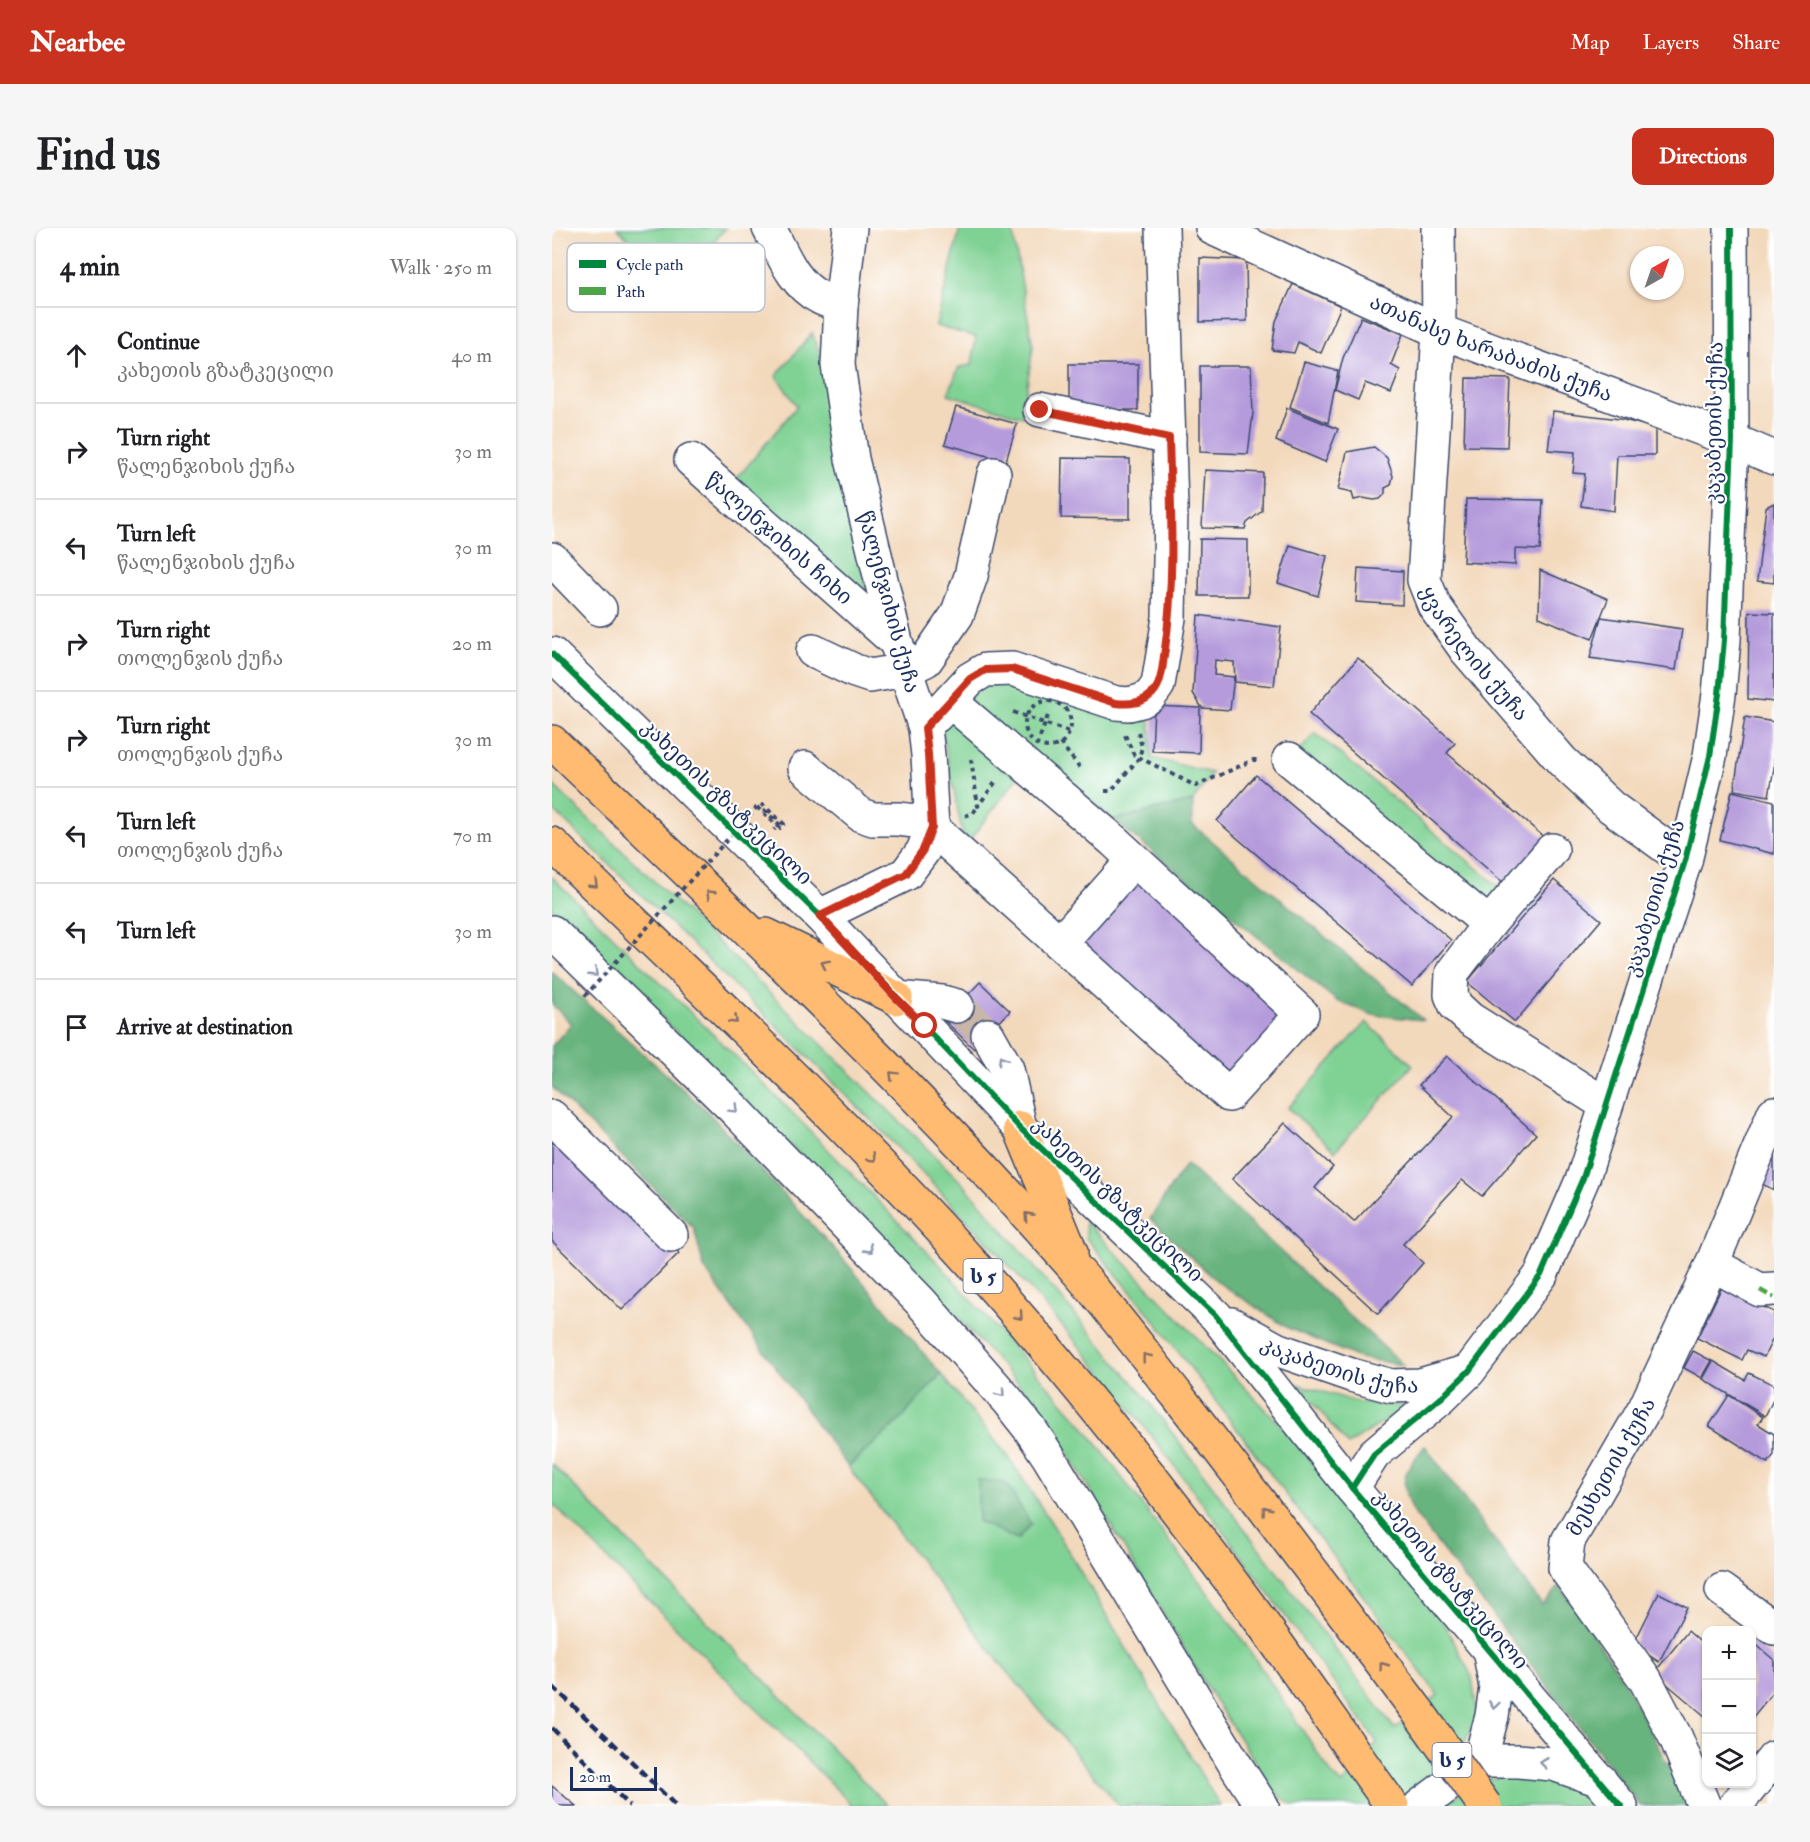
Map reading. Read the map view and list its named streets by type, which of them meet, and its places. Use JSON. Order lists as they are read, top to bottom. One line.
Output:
{"streets":{"highway":["ს 5"],"street":["ათანასე ხარაბაძის ქუჩა","კაკაბეთის ქუჩა","წალენჯიხის ჩიხი","წალენჯიხის ქუჩა","ყვარელის ქუჩა","კახეთის გზატკეცილი","მესხეთის ქუჩა"]},"crossings":[["ათანასე ხარაბაძის ქუჩა","კაკაბეთის ქუჩა"],["ათანასე ხარაბაძის ქუჩა","ყვარელის ქუჩა"],["კაკაბეთის ქუჩა","ყვარელის ქუჩა"],["კაკაბეთის ქუჩა","კახეთის გზატკეცილი"],["წალენჯიხის ჩიხი","წალენჯიხის ქუჩა"],["წალენჯიხის ქუჩა","კახეთის გზატკეცილი"]],"legend":["Cycle path","Path"],"scale_bar":"20 m","north":"top right","page":{"header":"Nearbee","nav":["Map","Layers","Share"],"buttons":"Directions","title":"Find us","heading":["4 min","Walk · 250 m"],"list":[["Continue","კახეთის გზატკეცილი","40 m"],["Turn right","წალენჯიხის ქუჩა","30 m"],["Turn left","წალენჯიხის ქუჩა","30 m"],["Turn right","თოლენჯის ქუჩა","20 m"],["Turn right","თოლენჯის ქუჩა","30 m"],["Turn left","თოლენჯის ქუჩა","70 m"],["Turn left","30 m"],"Arrive at destination"],"map_buttons":["+","−"],"scale":"20 m"}}
